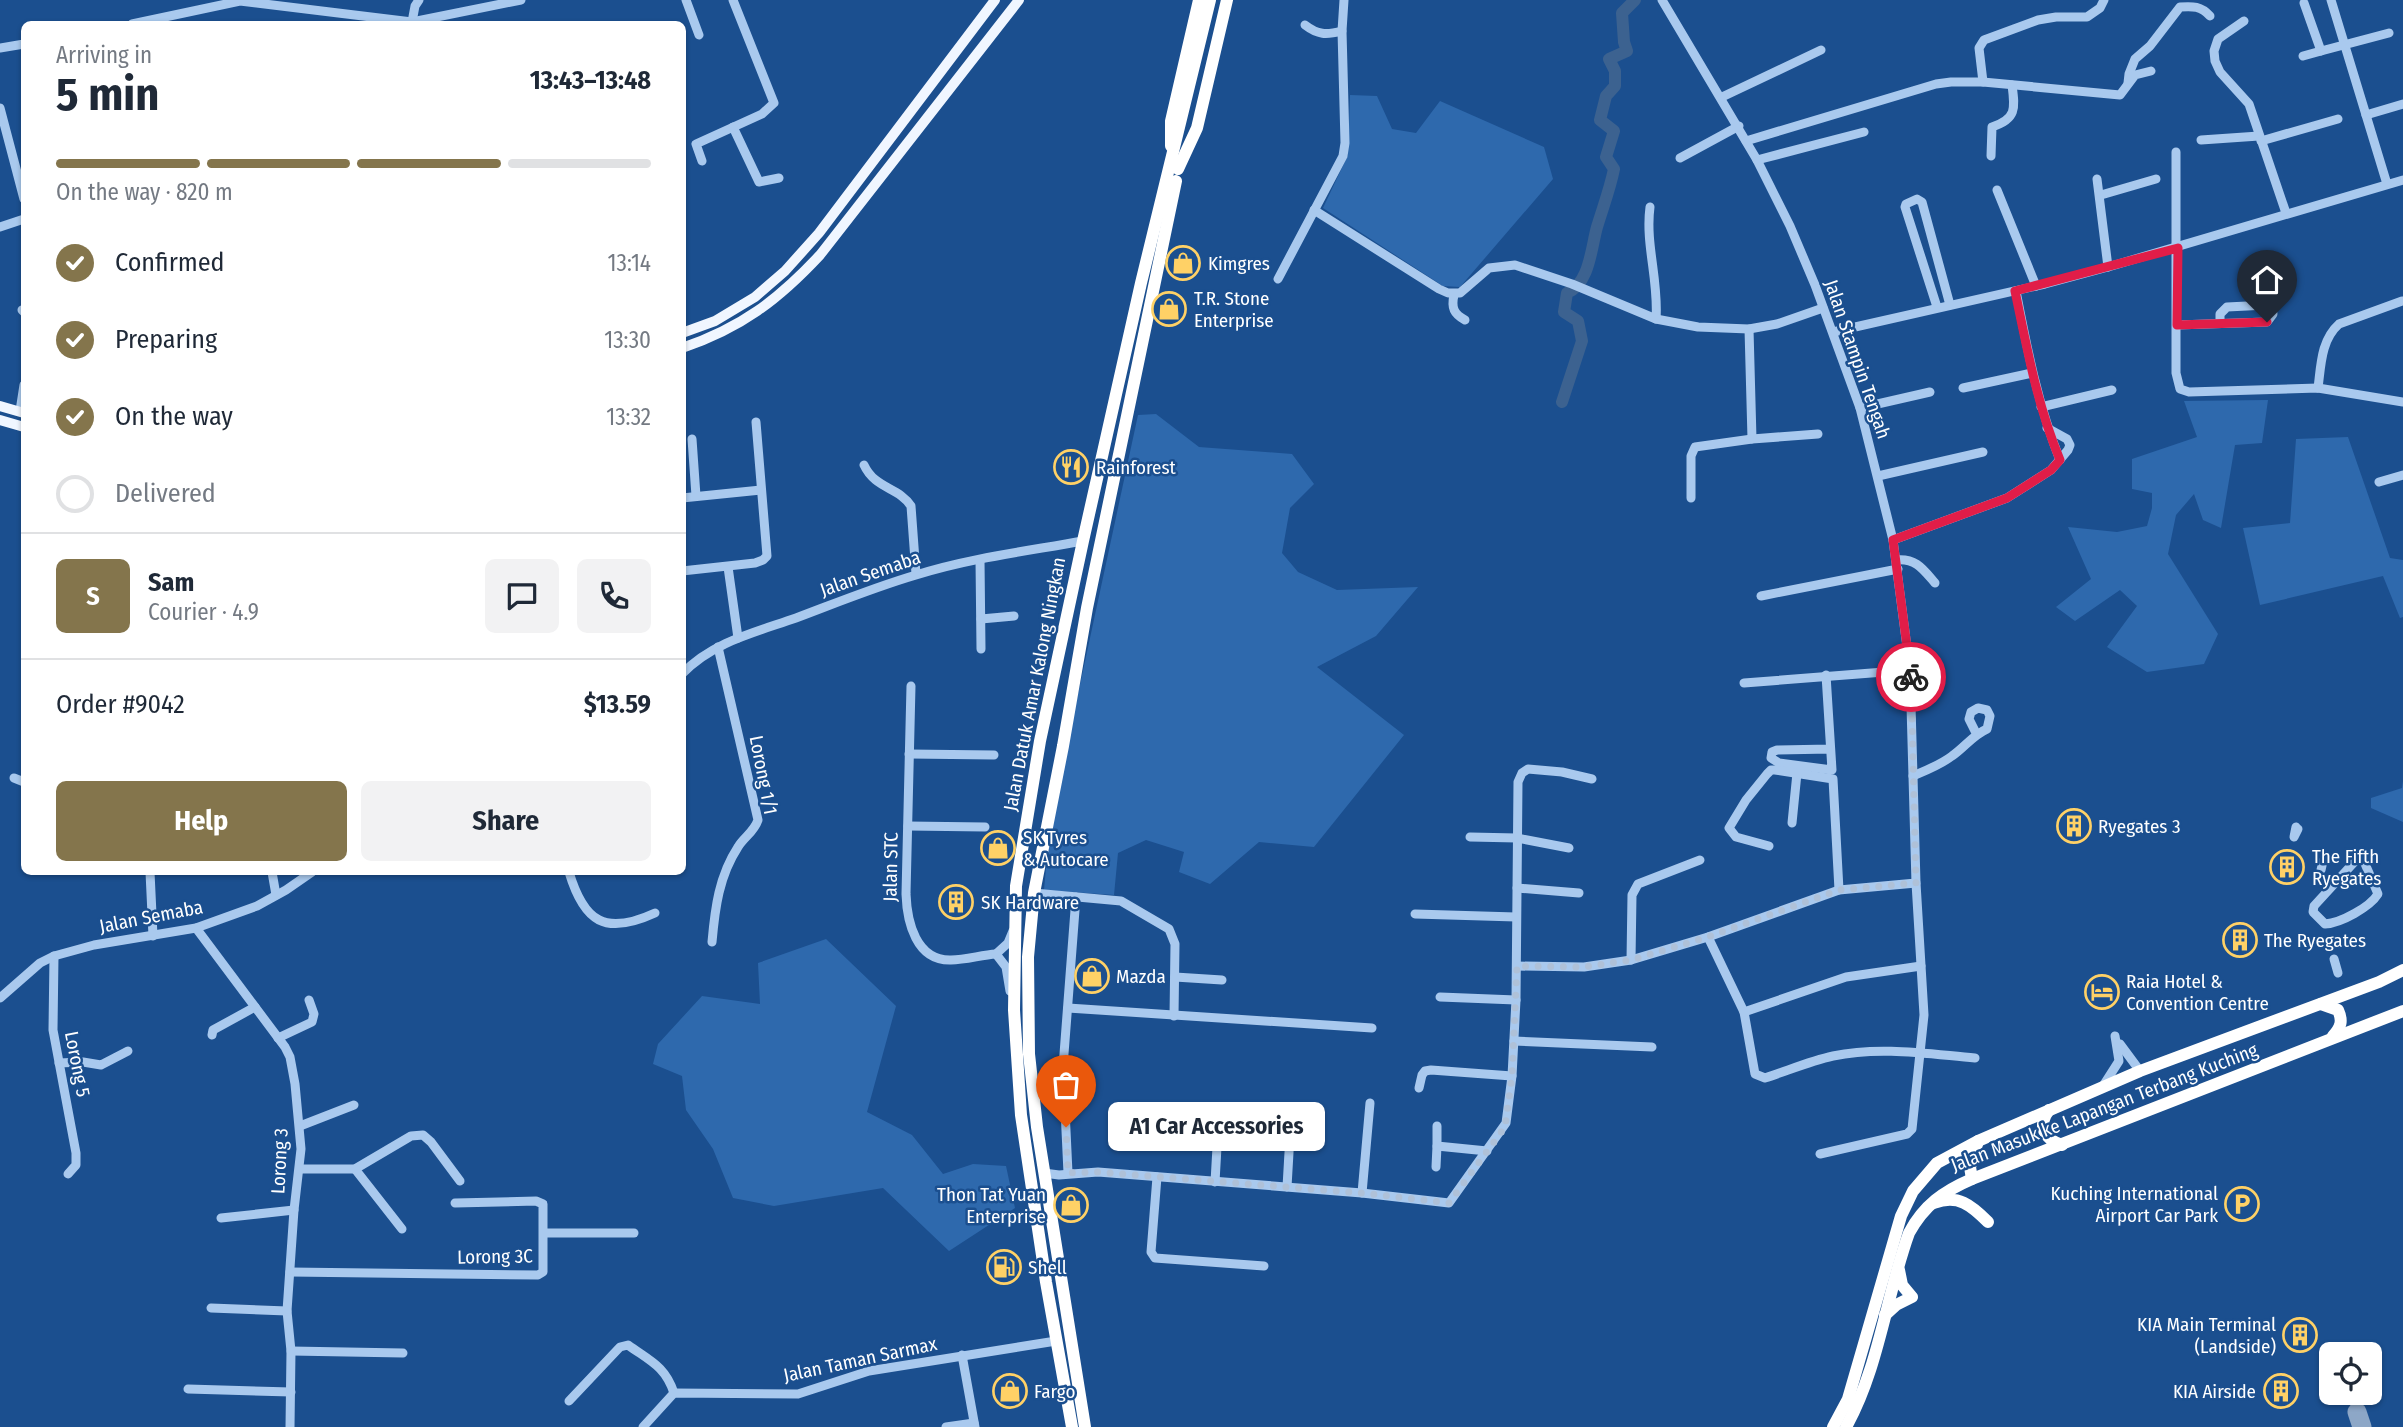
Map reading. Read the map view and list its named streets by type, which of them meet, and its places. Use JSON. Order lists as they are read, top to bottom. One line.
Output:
{"streets":{"highway":["Jalan Datuk Amar Kalong Ningkan","Jalan Masuk ke Lapangan Terbang Kuching"],"street":["Jalan Stampin Tengah","Jalan Semaba","Lorong 1/1","Jalan STC","Lorong 5","Lorong 3","Lorong 3C","Jalan Taman Sarmax"]},"crossings":[["Jalan Semaba","Jalan Datuk Amar Kalong Ningkan"],["Jalan Semaba","Lorong 1/1"],["Jalan Semaba","Lorong 5"],["Jalan Semaba","Lorong 3"],["Jalan Datuk Amar Kalong Ningkan","Jalan Taman Sarmax"],["Lorong 3","Lorong 3C"]],"places":{"shop":["Kimgres","T.R. Stone Enterprise","SK Tyres & Autocare","Mazda","Thon Tat Yuan Enterprise","Fargo"],"restaurant":["Rainforest"],"building":["Ryegates 3","The Fifth Ryegates","SK Hardware","The Ryegates","KIA Main Terminal (Landside)","KIA Airside"],"hotel":["Raia Hotel & Convention Centre"],"other":["A1 Car Accessories"],"parking":["Kuching International Airport Car Park"],"fuel station":["Shell"]},"page":{"heading":["5 min","Arriving in","13:43–13:48"],"panel":["Sam","Courier · 4.9","Order #9042","$13.59"],"bar":"On the way · 820 m","list":[["Confirmed","13:14"],["Preparing","13:30"],["On the way","13:32"],"Delivered"],"round":"S","buttons":["Help","Share"],"bubble":"A1 Car Accessories"}}
